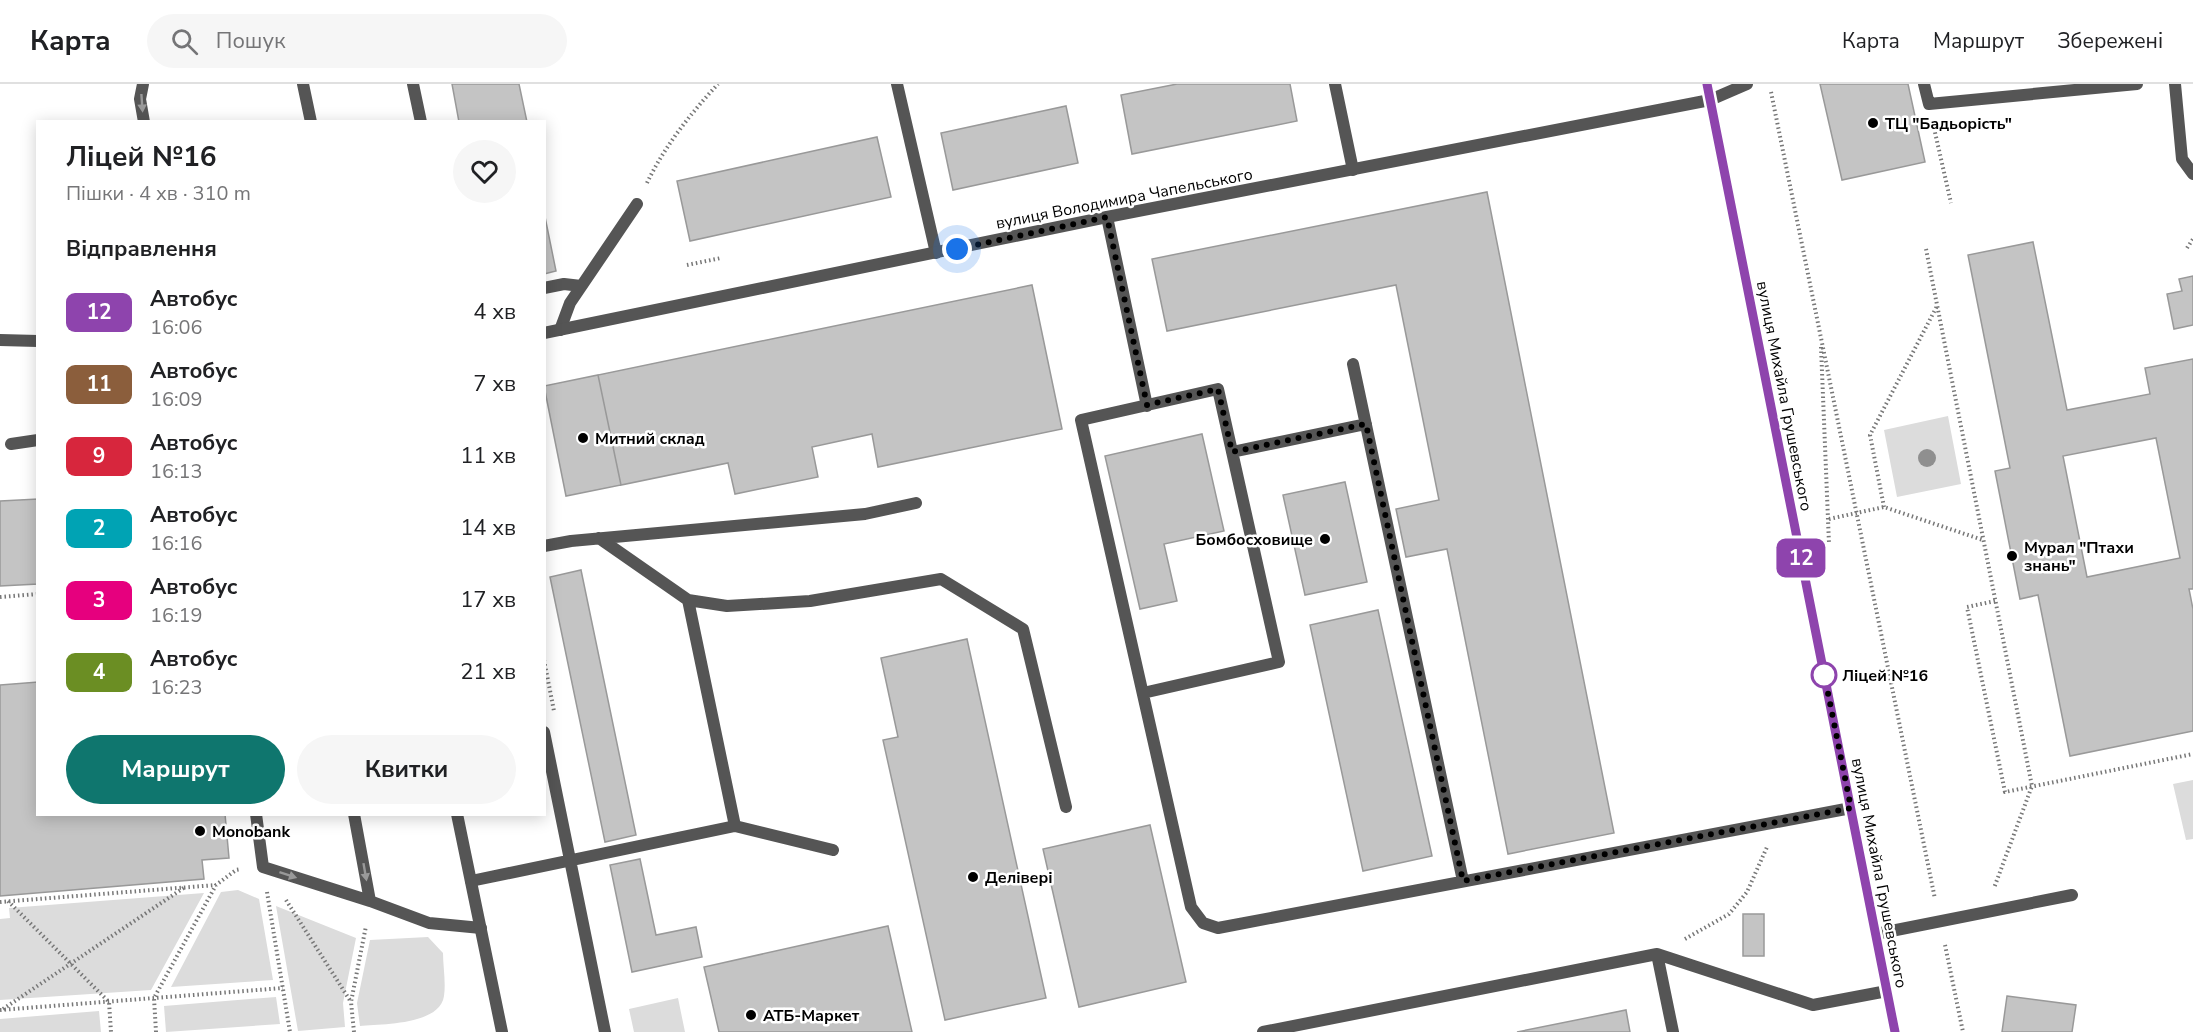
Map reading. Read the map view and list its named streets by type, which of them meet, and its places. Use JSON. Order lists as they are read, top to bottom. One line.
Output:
{"streets":{"street":["вулиця Володимира Чапельського","вулиця Михайла Грушевського"]},"crossings":[["вулиця Володимира Чапельського","вулиця Михайла Грушевського"]],"places":["ТЦ \"Бадьорість\"","Митний склад","Бомбосховище","Мурал \"Птахи знань\"","Ліцей №16","Monobank","Делівері","АТБ-Маркет"],"lines":["bus line 12"],"page":{"header":"Карта","search":"Пошук","nav":["Карта","Маршрут","Збережені"],"on_map":"12","heading":[["Ліцей №16","Пішки · 4 хв · 310 m"],"Відправлення"],"list":[{"mark":"12","name":"Автобус","note":"16:06","value":"4 хв"},{"mark":"11","name":"Автобус","note":"16:09","value":"7 хв"},{"mark":"9","name":"Автобус","note":"16:13","value":"11 хв"},{"mark":"2","name":"Автобус","note":"16:16","value":"14 хв"},{"mark":"3","name":"Автобус","note":"16:19","value":"17 хв"},{"mark":"4","name":"Автобус","note":"16:23","value":"21 хв"}],"buttons":["Маршрут","Квитки"]}}
